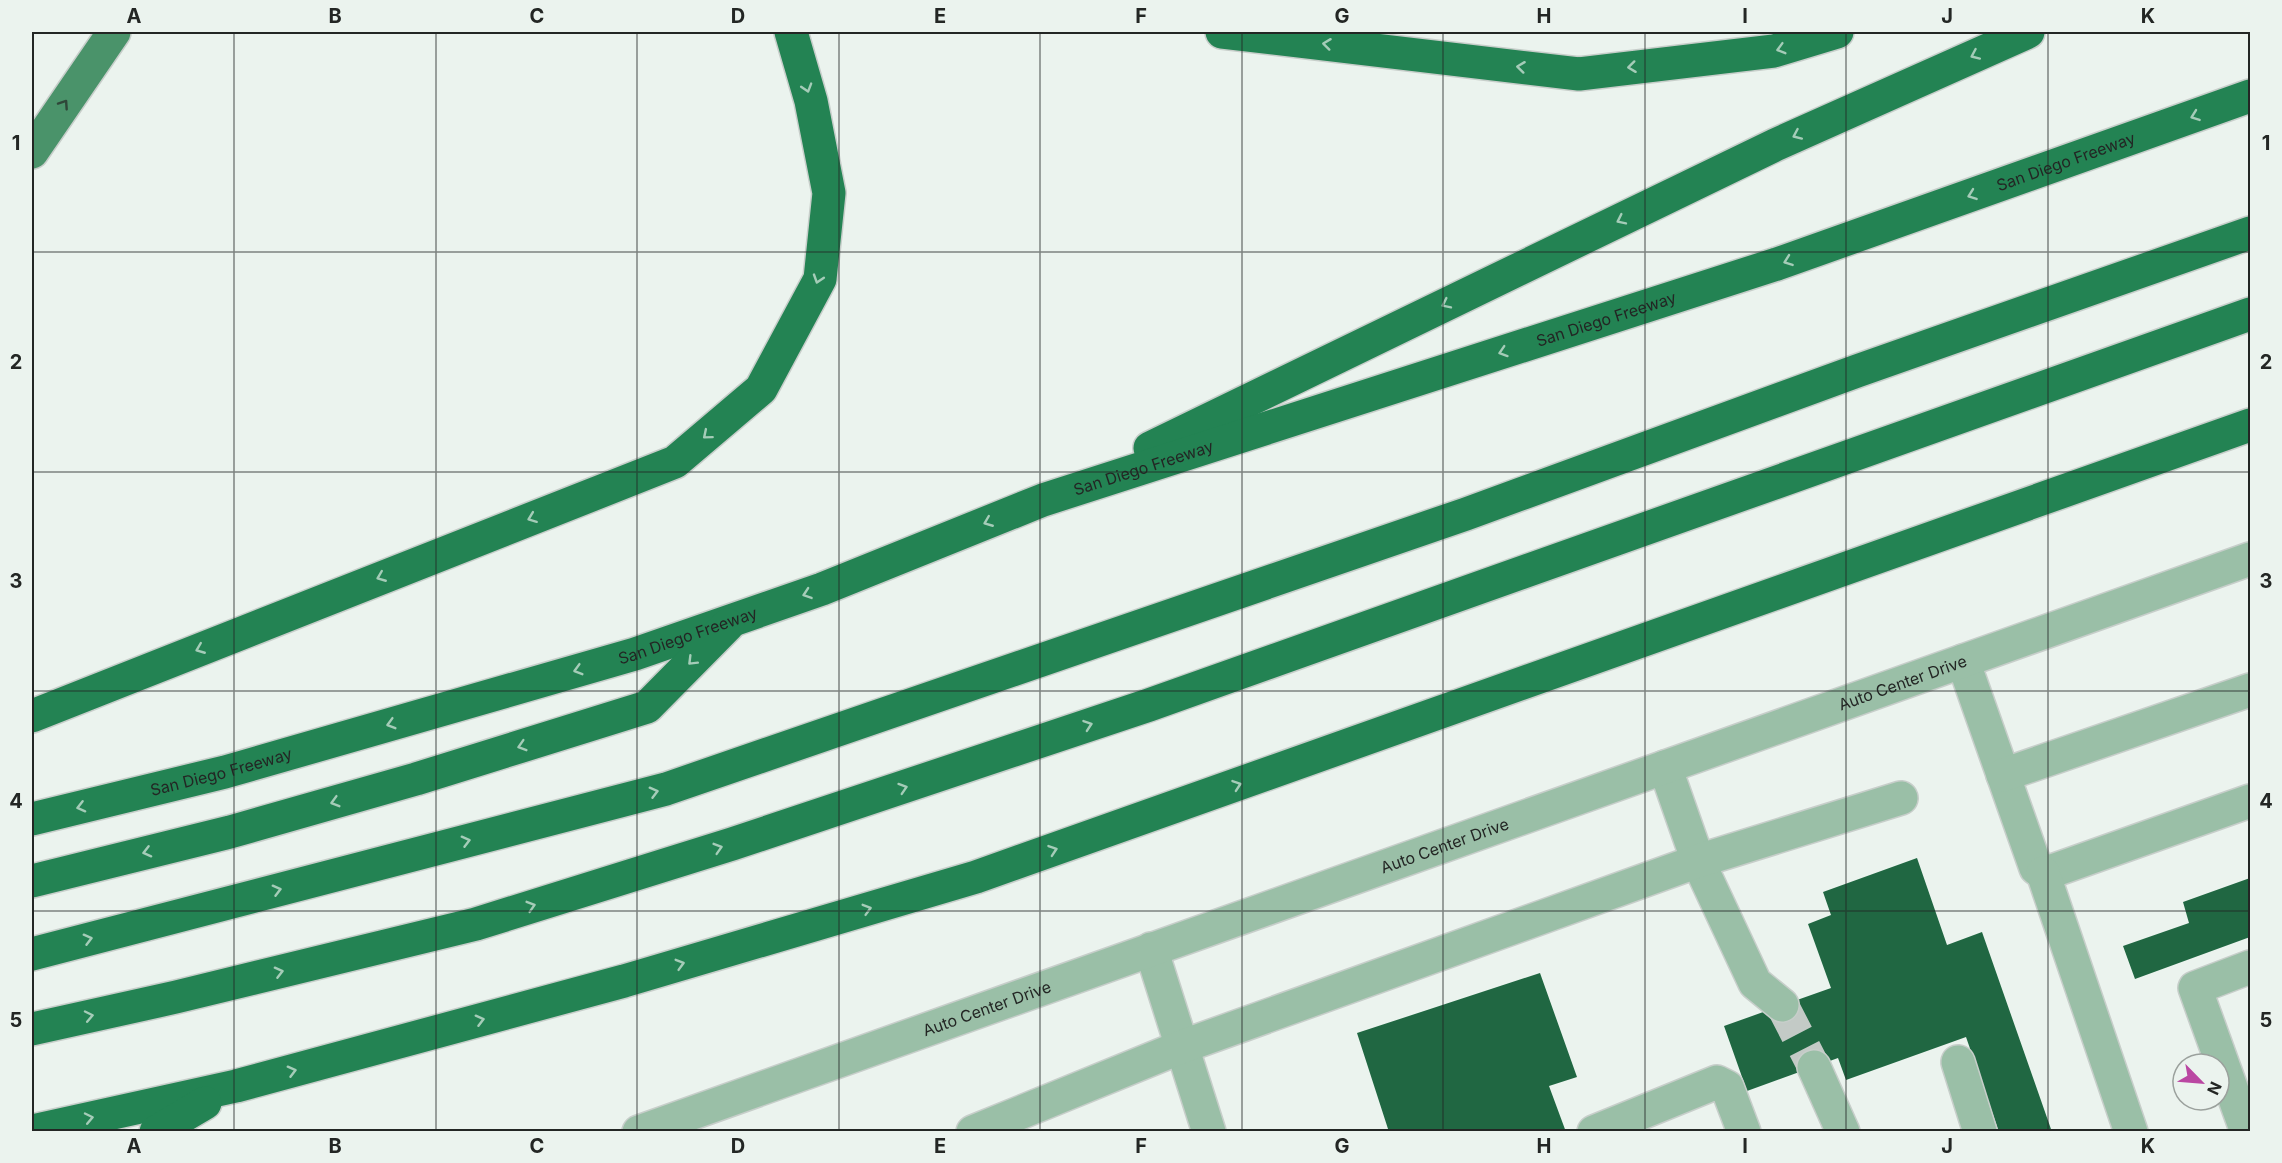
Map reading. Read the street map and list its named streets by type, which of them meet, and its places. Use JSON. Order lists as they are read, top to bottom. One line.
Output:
{"streets":{"highway":["San Diego Freeway"],"street":["Auto Center Drive"]},"north":"bottom right","grid":{"columns":["A","B","C","D","E","F","G","H","I","J","K"],"rows":["1","2","3","4","5"]}}
